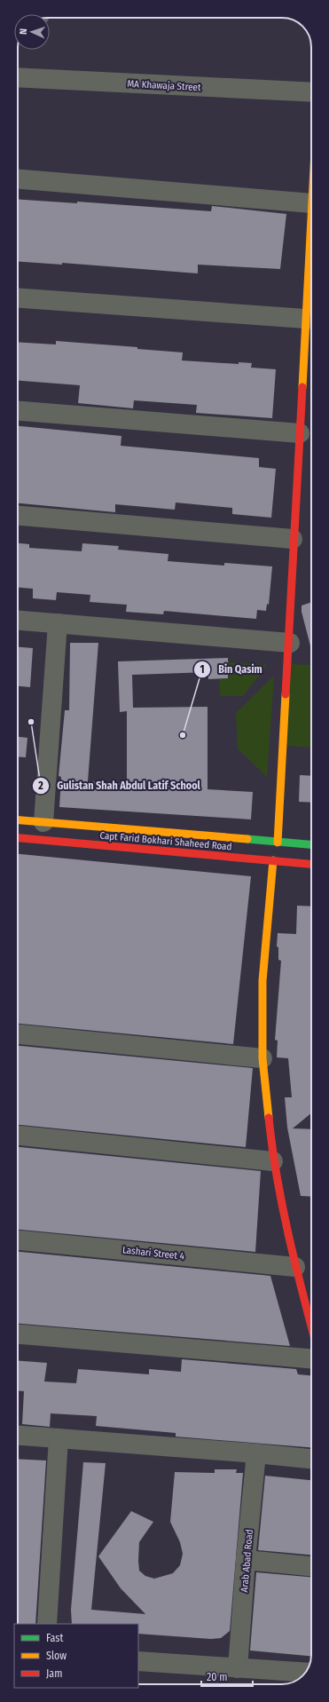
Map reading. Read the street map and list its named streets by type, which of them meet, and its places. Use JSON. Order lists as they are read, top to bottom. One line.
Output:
{"streets":{"street":["MA Khawaja Street","Capt Farid Bokhari Shaheed Road","Lashari Street 4","Arab Abad Road"]},"places":["Gulistan Shah Abdul Latif School","Bin Qasim"],"legend":["Fast","Slow","Jam"],"scale_bar":"20 m","north":"left"}
